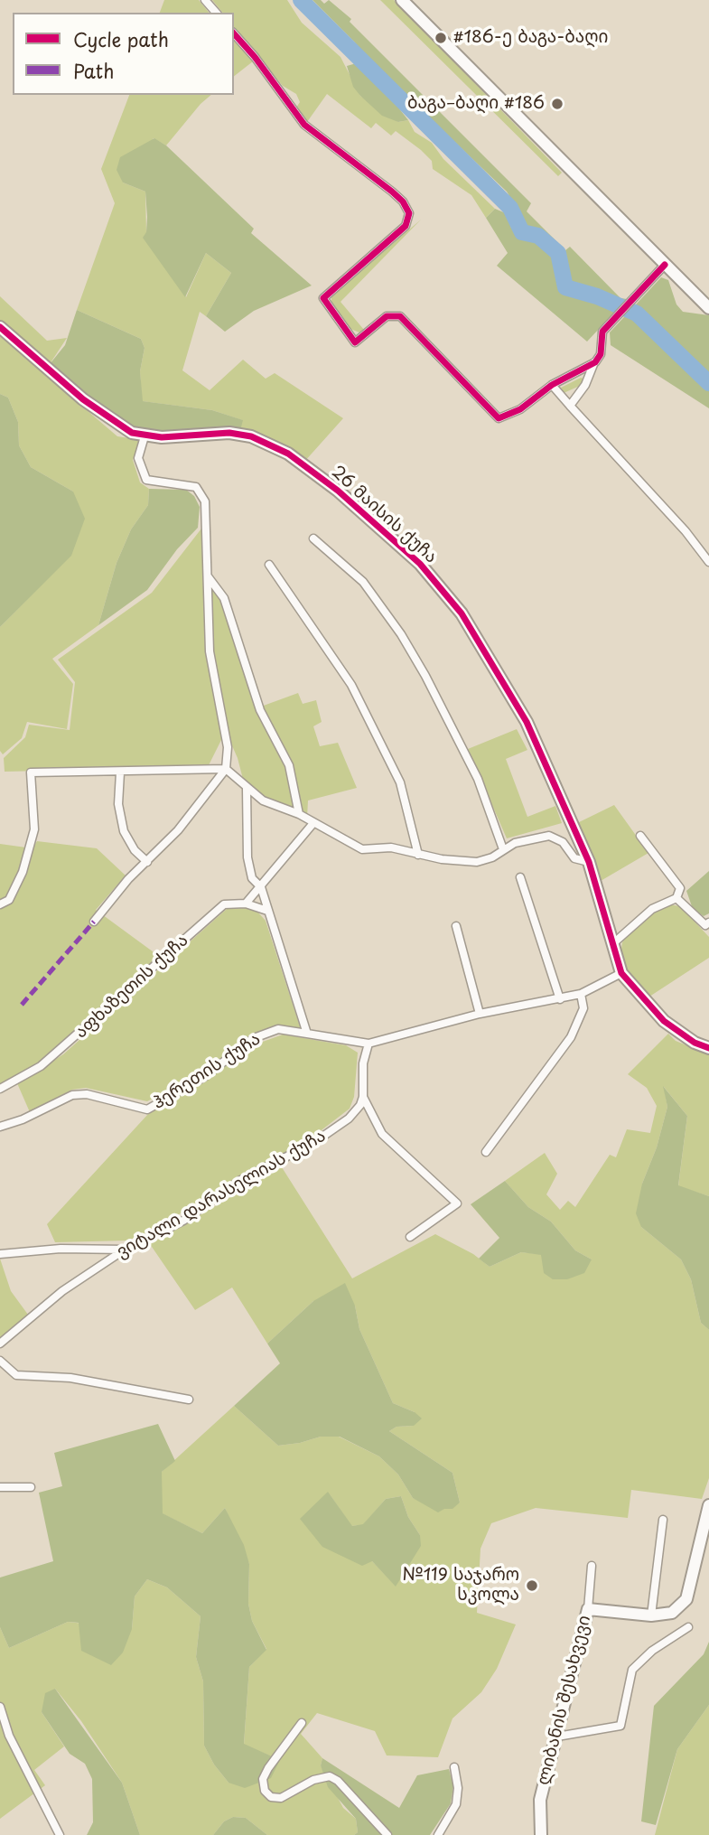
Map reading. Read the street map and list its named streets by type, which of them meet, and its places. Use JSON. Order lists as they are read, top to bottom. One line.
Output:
{"streets":{"street":["26 მაისის ქუჩა","აფხაზეთის ქუჩა","ჰერეთის ქუჩა","ვიტალი დარასელიას ქუჩა","ლიბანის შესახვევი"]},"places":["#186-ე ბაგა-ბაღი","ბაგა–ბაღი #186","№119 საჯარო სკოლა"],"legend":["Cycle path","Path"]}
